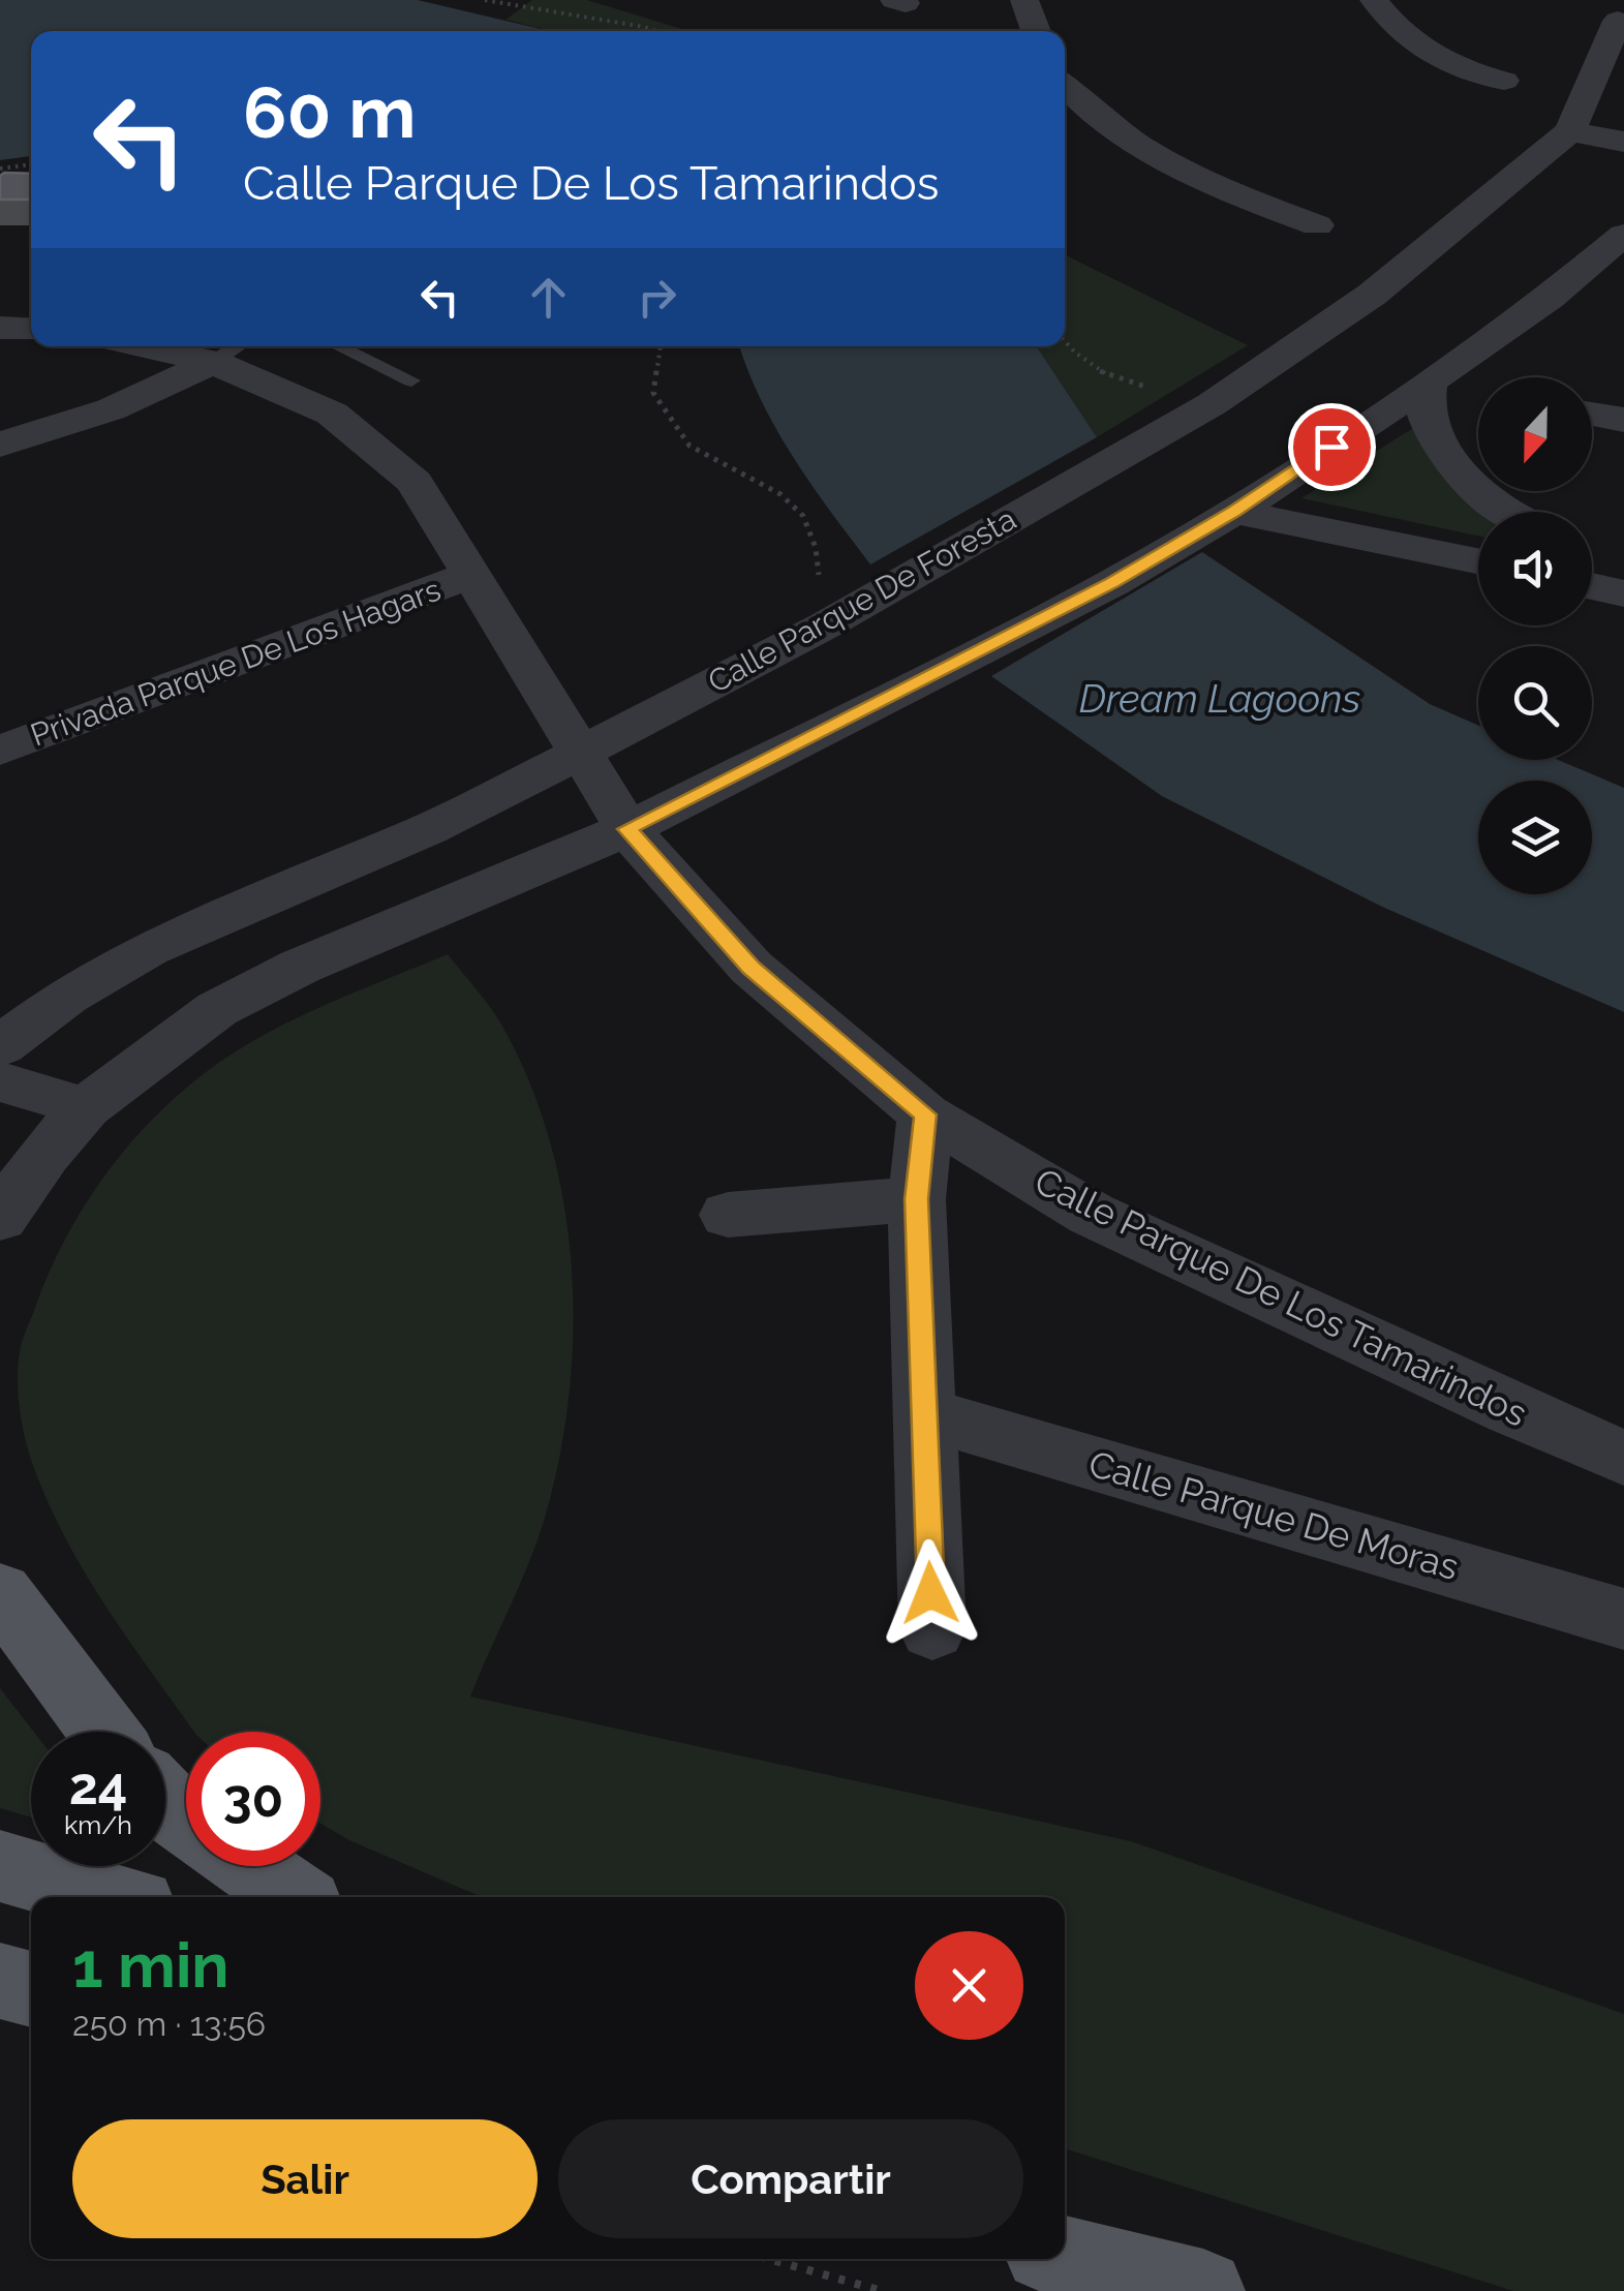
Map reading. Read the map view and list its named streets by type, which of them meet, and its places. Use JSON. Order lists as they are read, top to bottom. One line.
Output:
{"streets":{"street":["Calle Parque De Foresta","Privada Parque De Los Hagars","Calle Parque De Los Tamarindos","Calle Parque De Moras"]},"crossings":[["Calle Parque De Foresta","Calle Parque De Los Tamarindos"],["Privada Parque De Los Hagars","Calle Parque De Los Tamarindos"]],"water":["Dream Lagoons"],"north":"bottom","page":{"turn":["60 m","Calle Parque De Los Tamarindos"],"speed":"24 km/h","limit":"30","heading":["1 min","250 m · 13:56"],"buttons":["Salir","Compartir"]}}
